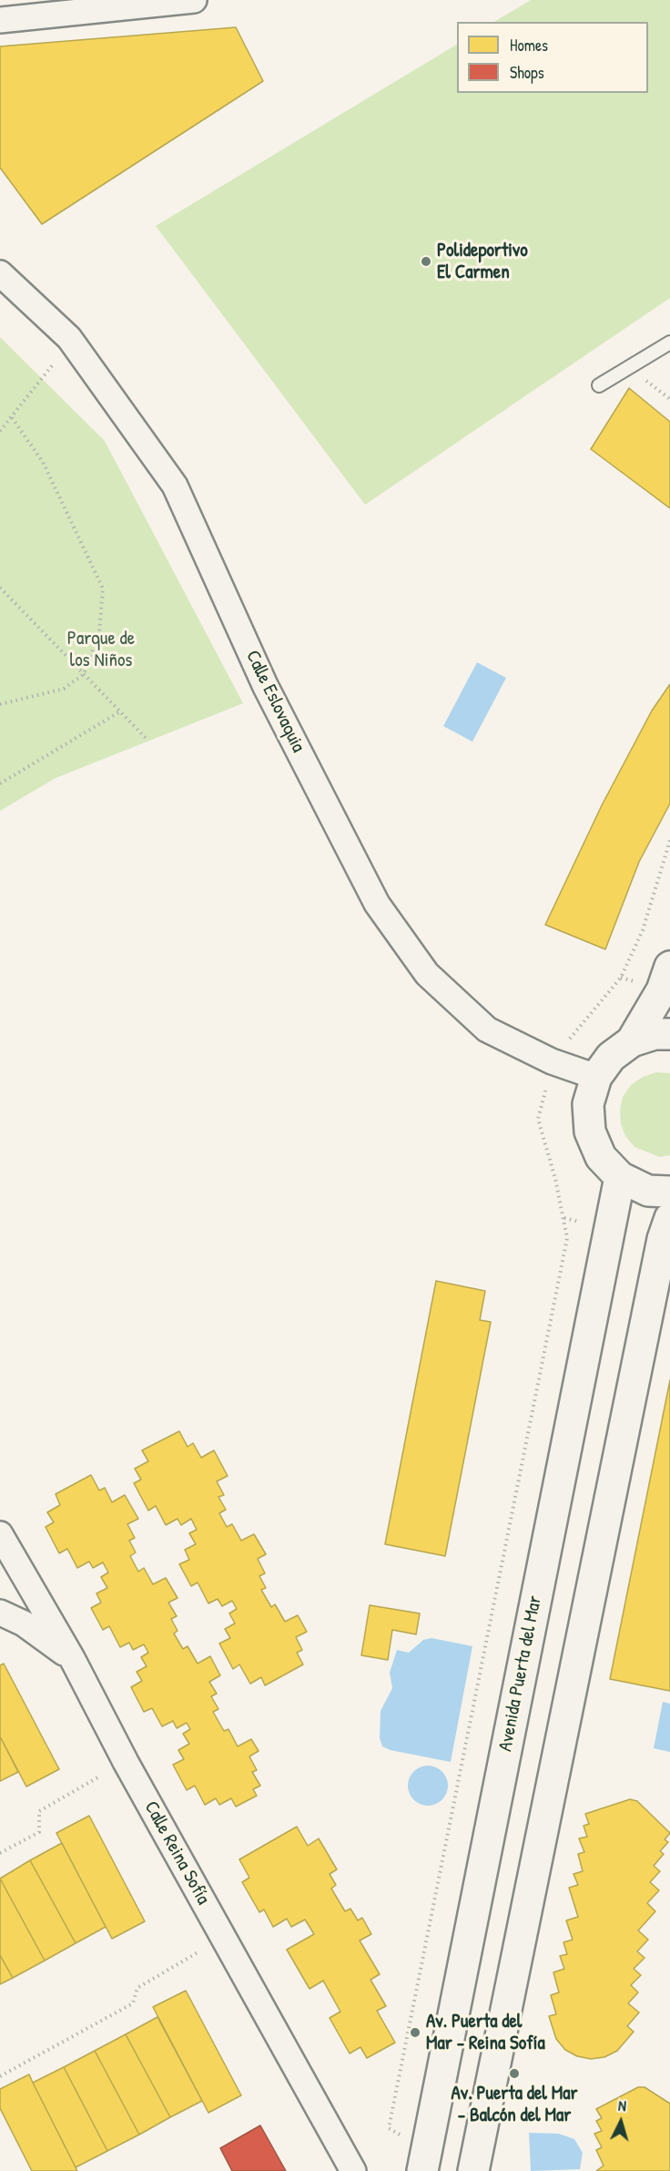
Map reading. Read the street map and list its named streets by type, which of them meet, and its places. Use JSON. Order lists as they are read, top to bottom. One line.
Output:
{"streets":{"main road":["Avenida Puerta del Mar"],"street":["Calle Eslovaquia","Calle Reina Sofía"]},"parks":["Parque de los Niños"],"places":["Polideportivo El Carmen","Av. Puerta del Mar - Reina Sofía","Av. Puerta del Mar - Balcón del Mar"],"legend":["Homes","Shops"],"north":"top"}
